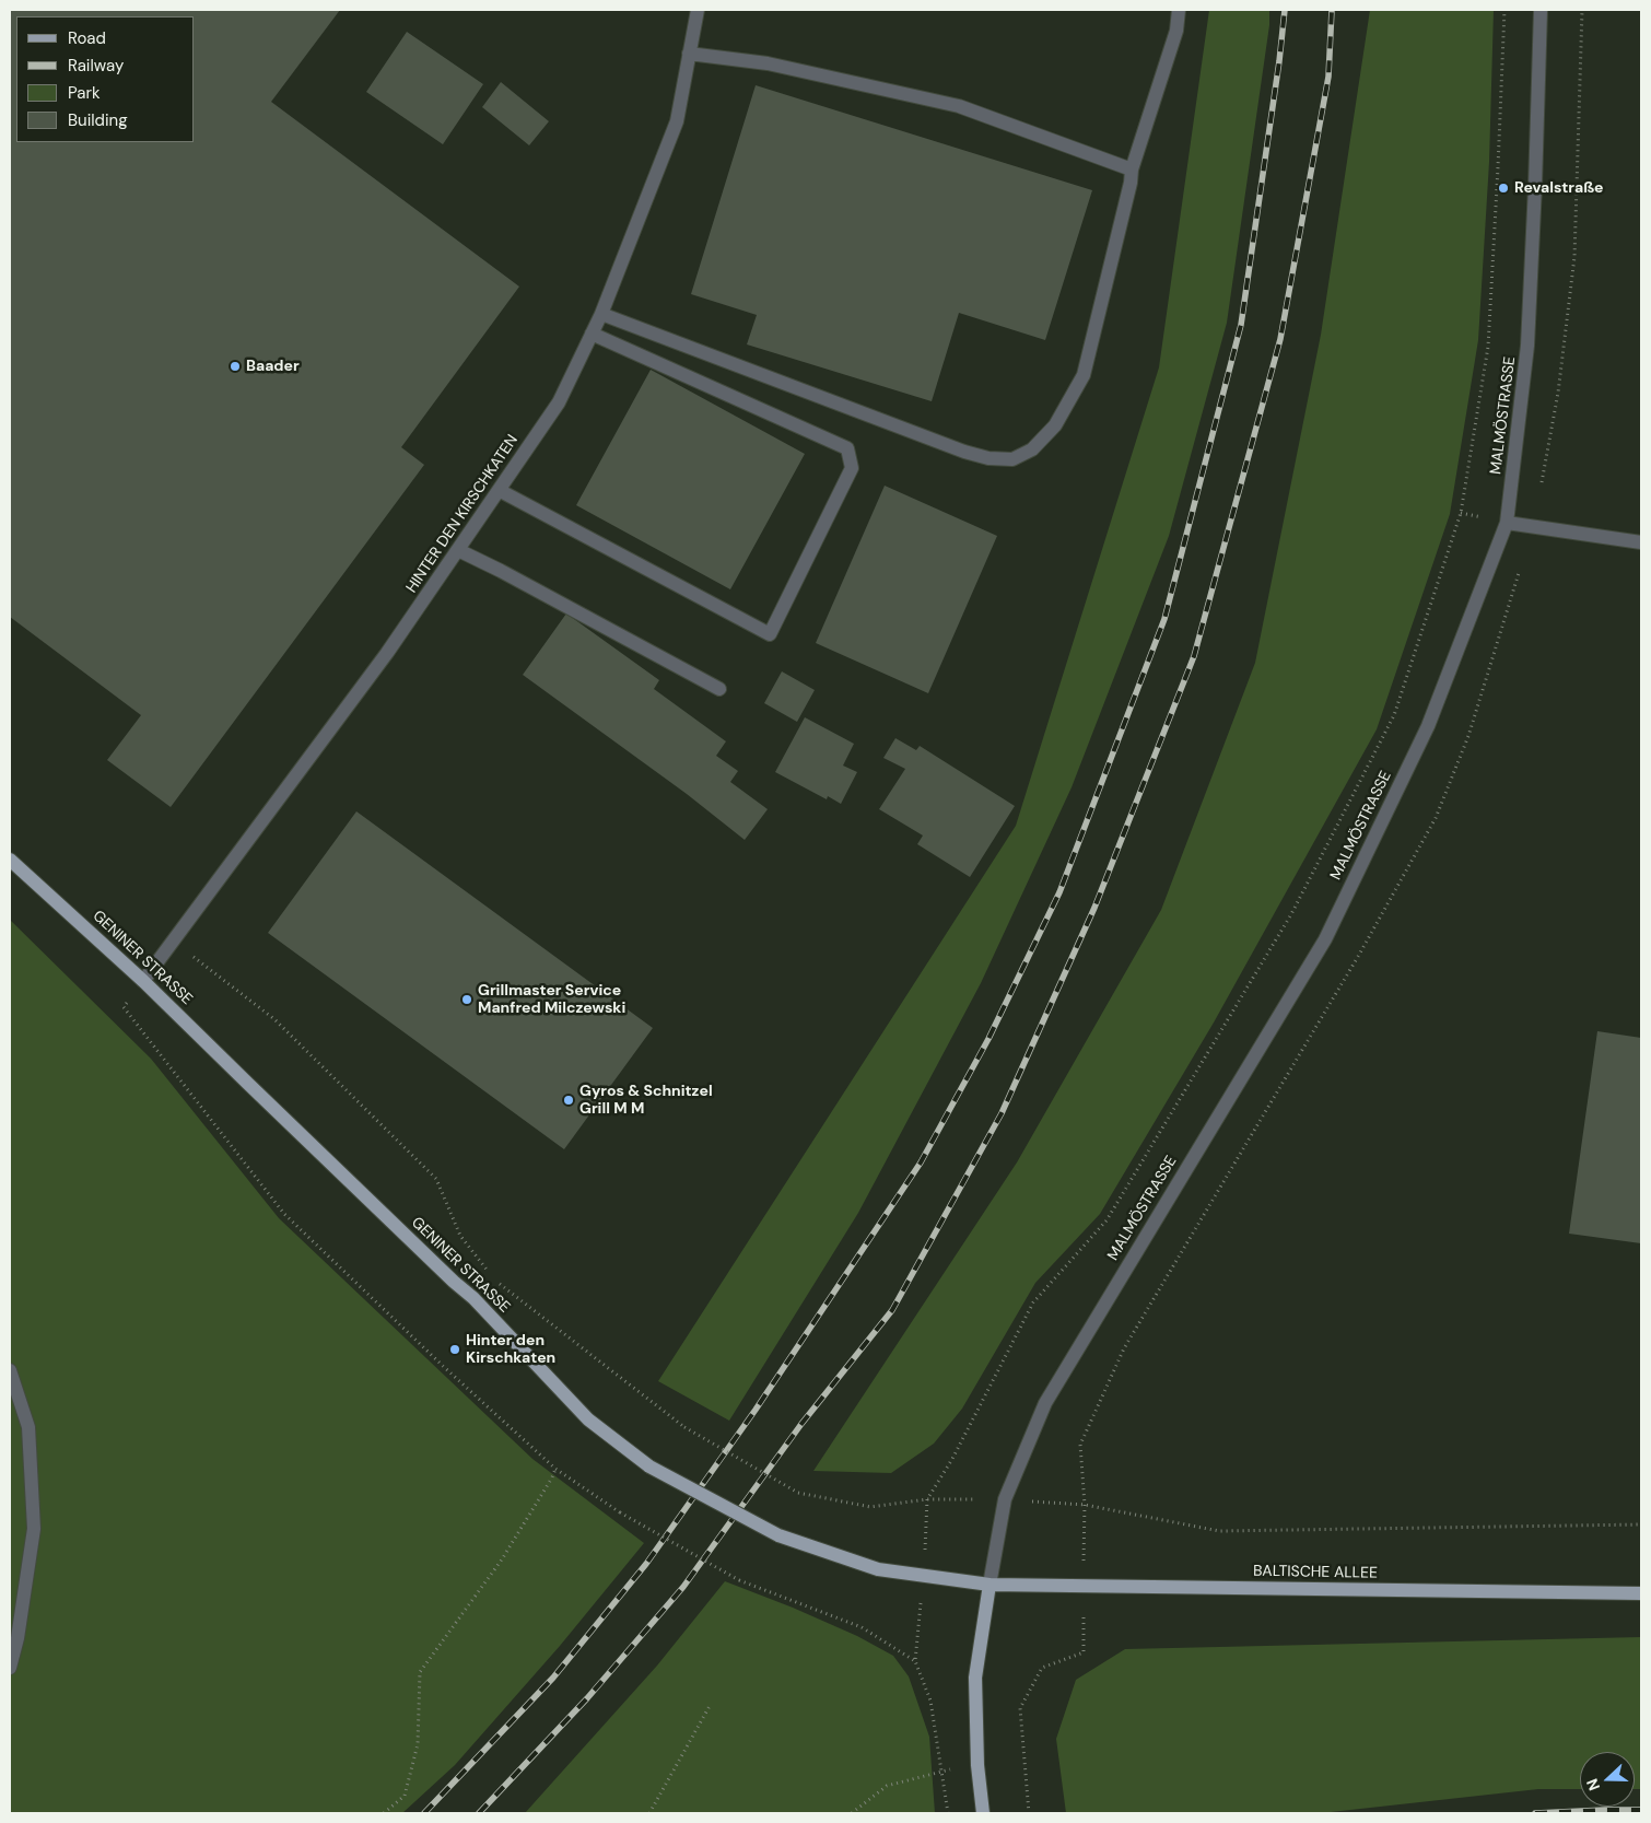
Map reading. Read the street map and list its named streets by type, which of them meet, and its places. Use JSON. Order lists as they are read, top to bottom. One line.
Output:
{"streets":{"main road":["GENINER STRASSE","BALTISCHE ALLEE"],"street":["MALMÖSTRASSE","HINTER DEN KIRSCHKATEN"]},"crossings":[["MALMÖSTRASSE","GENINER STRASSE"],["MALMÖSTRASSE","BALTISCHE ALLEE"],["HINTER DEN KIRSCHKATEN","GENINER STRASSE"],["GENINER STRASSE","BALTISCHE ALLEE"]],"places":["Revalstraße","Baader","Grillmaster Service Manfred Milczewski","Gyros & Schnitzel Grill M M","Hinter den Kirschkaten"],"legend":["Road","Railway","Park","Building"],"north":"left"}
